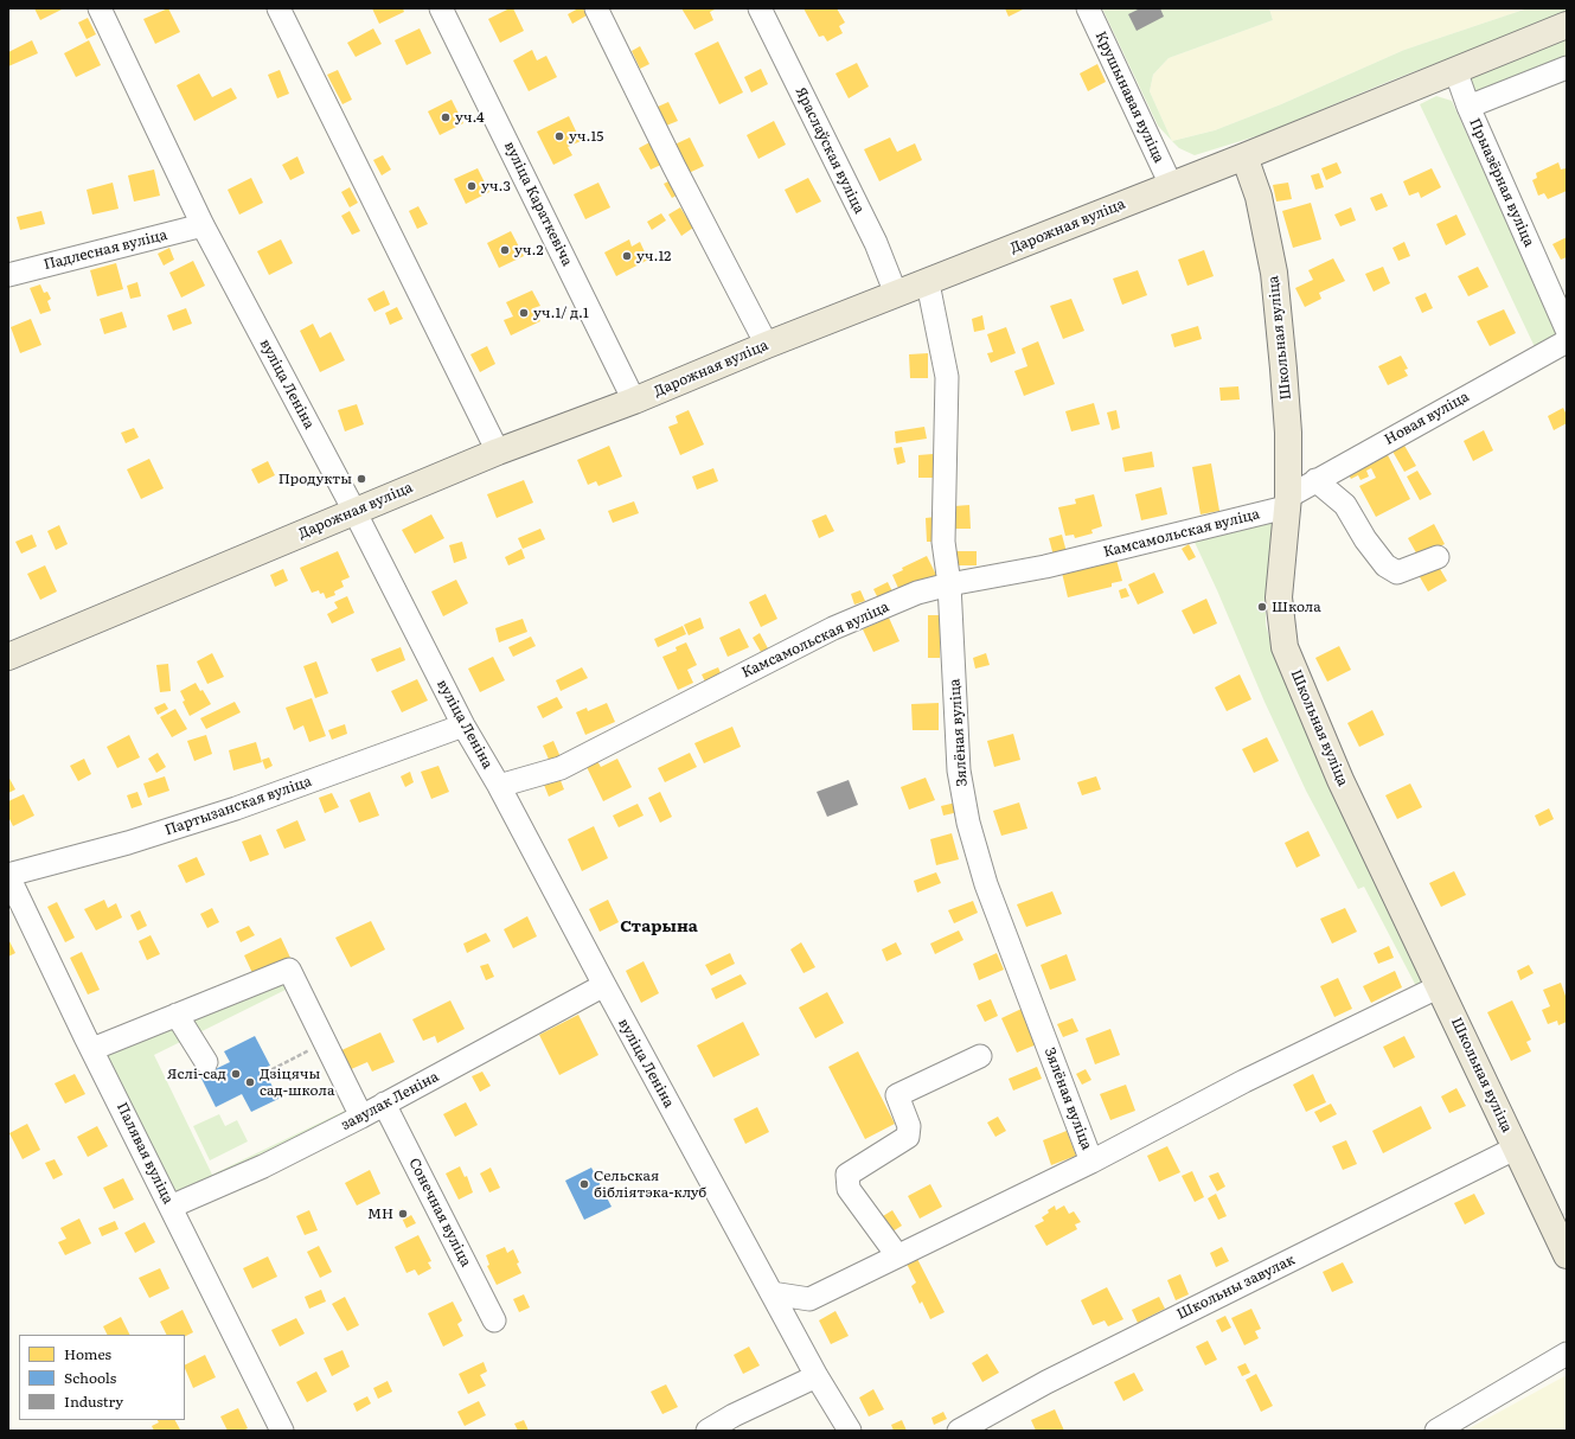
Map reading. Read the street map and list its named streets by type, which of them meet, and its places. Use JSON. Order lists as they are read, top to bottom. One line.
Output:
{"streets":{"main road":["Дарожная вуліца","Школьная вуліца"],"street":["Крушынавая вуліца","Яраслаўская вуліца","Прыазёрная вуліца","вуліца Караткевіча","Падлесная вуліца","вуліца Леніна","Новая вуліца","Камсамольская вуліца","Зялёная вуліца","Партызанская вуліца","завулак Леніна","Палявая вуліца","Сонечная вуліца","Школьны завулак"]},"crossings":[["Крушынавая вуліца","Дарожная вуліца"],["Яраслаўская вуліца","Дарожная вуліца"],["вуліца Караткевіча","Дарожная вуліца"],["Дарожная вуліца","Школьная вуліца"],["Дарожная вуліца","вуліца Леніна"],["Дарожная вуліца","Зялёная вуліца"],["Падлесная вуліца","вуліца Леніна"],["Школьная вуліца","Новая вуліца"],["Школьная вуліца","Камсамольская вуліца"],["Школьная вуліца","Школьны завулак"],["вуліца Леніна","Камсамольская вуліца"],["вуліца Леніна","Партызанская вуліца"],["вуліца Леніна","завулак Леніна"],["Новая вуліца","Камсамольская вуліца"],["Камсамольская вуліца","Зялёная вуліца"],["Партызанская вуліца","Палявая вуліца"],["завулак Леніна","Палявая вуліца"],["завулак Леніна","Сонечная вуліца"]],"districts":["Старына"],"places":["уч.4","уч.15","уч.3","уч.2","уч.12","уч.1/ д.1","Продукты","Школа","Яслі-сад","Дзіцячы сад-школа","Сельская бібліятэка-клуб","МН"],"legend":["Homes","Schools","Industry"]}
